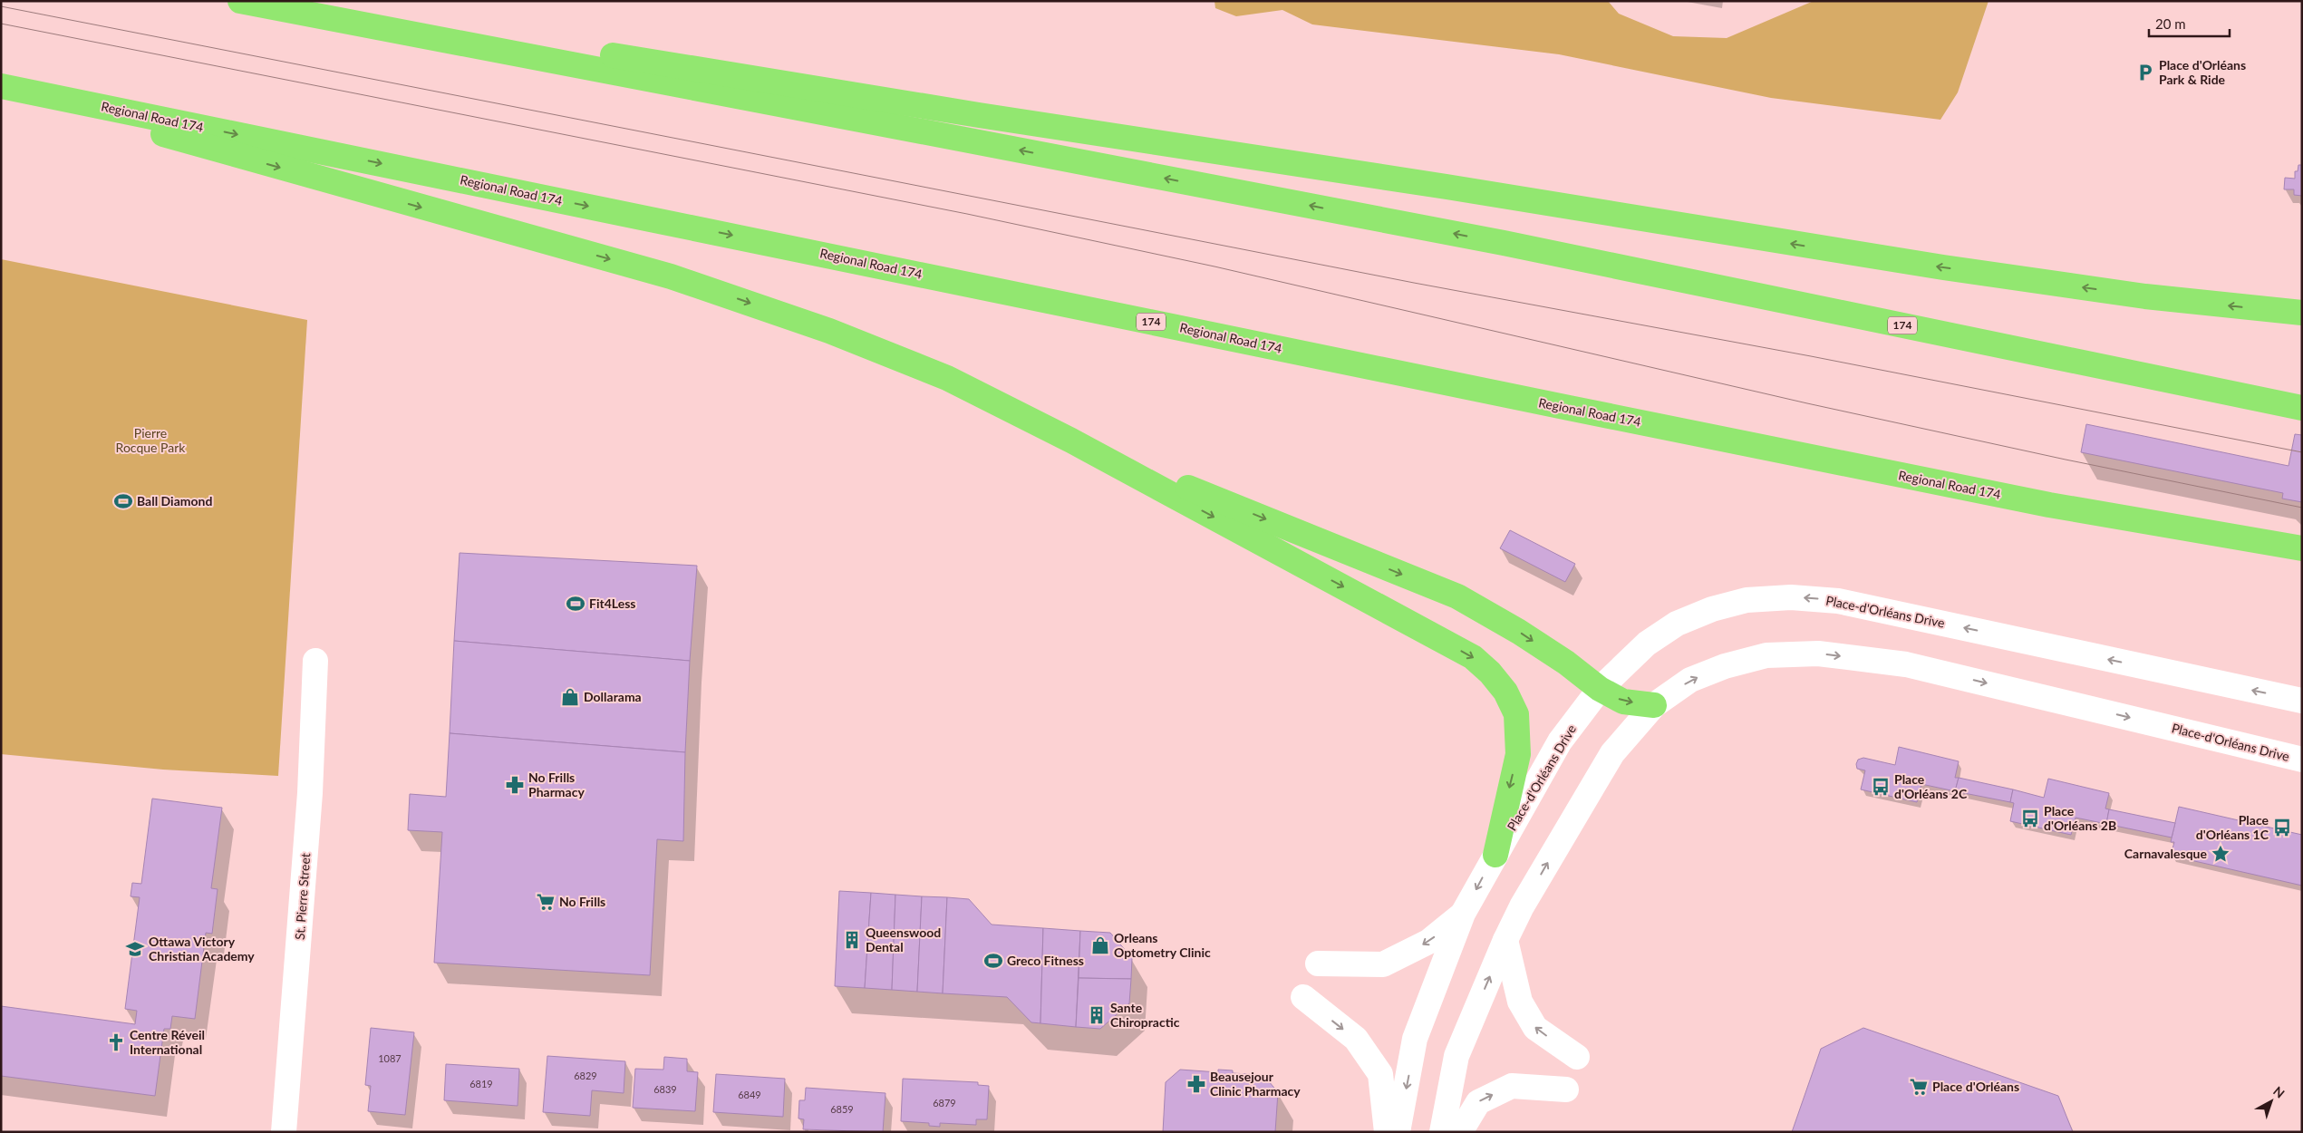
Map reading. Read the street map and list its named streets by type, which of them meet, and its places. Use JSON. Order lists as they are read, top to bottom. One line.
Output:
{"streets":{"highway":["Regional Road 174","174"],"main road":["Place-d'Orléans Drive","St. Pierre Street"]},"parks":["Pierre Rocque Park"],"places":{"parking":["Place d'Orléans Park & Ride"],"sports":["Ball Diamond","Fit4Less","Greco Fitness"],"shop":["Dollarama","Orleans Optometry Clinic"],"pharmacy":["No Frills Pharmacy","Beausejour Clinic Pharmacy"],"bus stop":["Place d'Orléans 2C","Place d'Orléans 2B","Place d'Orléans 1C"],"place":["Carnavalesque"],"supermarket":["No Frills","Place d'Orléans"],"building":["Queenswood Dental","Sante Chiropractic"],"school or university":["Ottawa Victory Christian Academy"],"church":["Centre Réveil International"]},"house_numbers":["1087","6829","6819","6839","6849","6879","6859"],"scale_bar":"20 m","north":"top right"}
